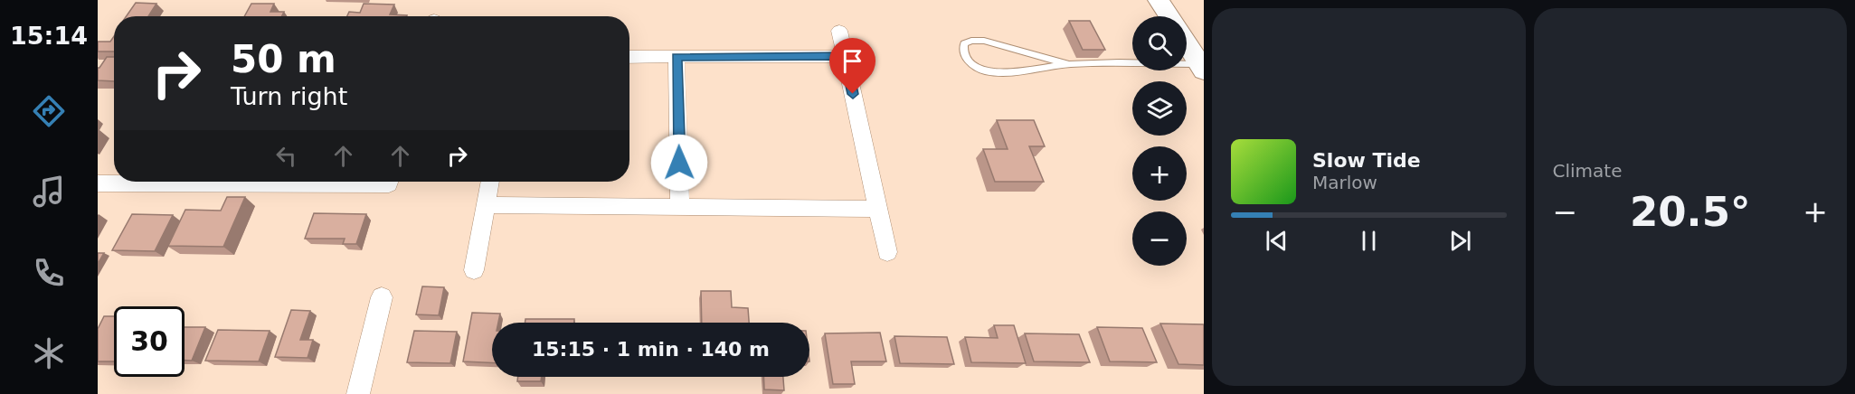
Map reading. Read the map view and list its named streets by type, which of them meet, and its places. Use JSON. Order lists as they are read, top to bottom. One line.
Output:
{"page":{"tabs":"15:14","tile":"Climate","map_buttons":["+","−"],"turn":["50 m","Turn right"],"song":["Slow Tide","Marlow"],"heat":["−","20.5°","+"],"limit":"30","trip":"15:15 · 1 min · 140 m"}}
